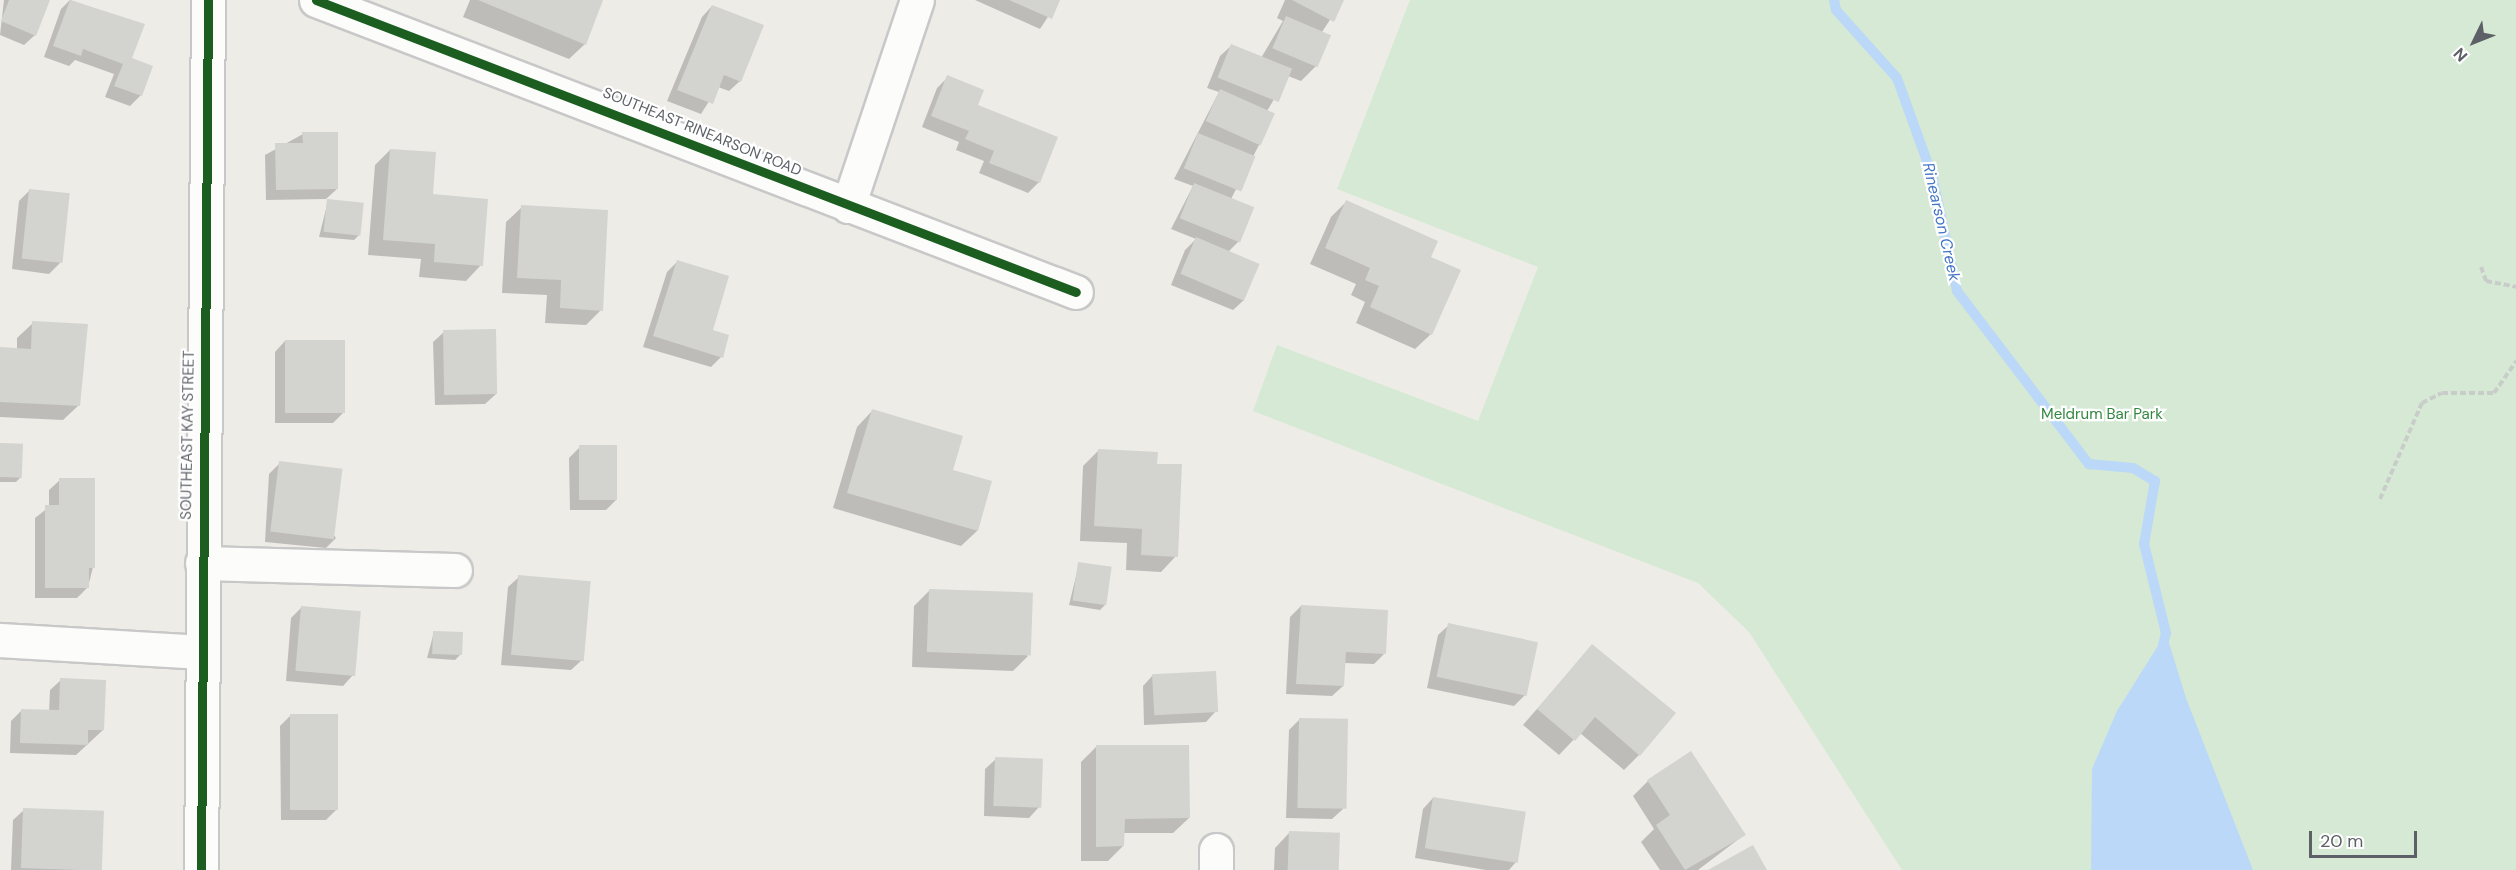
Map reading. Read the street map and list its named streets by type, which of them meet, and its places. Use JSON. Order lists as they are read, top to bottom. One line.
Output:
{"streets":{"street":["SOUTHEAST RINEARSON ROAD","SOUTHEAST KAY STREET"]},"water":["Rinearson Creek"],"parks":["Meldrum Bar Park"],"scale_bar":"20 m","north":"bottom left"}
